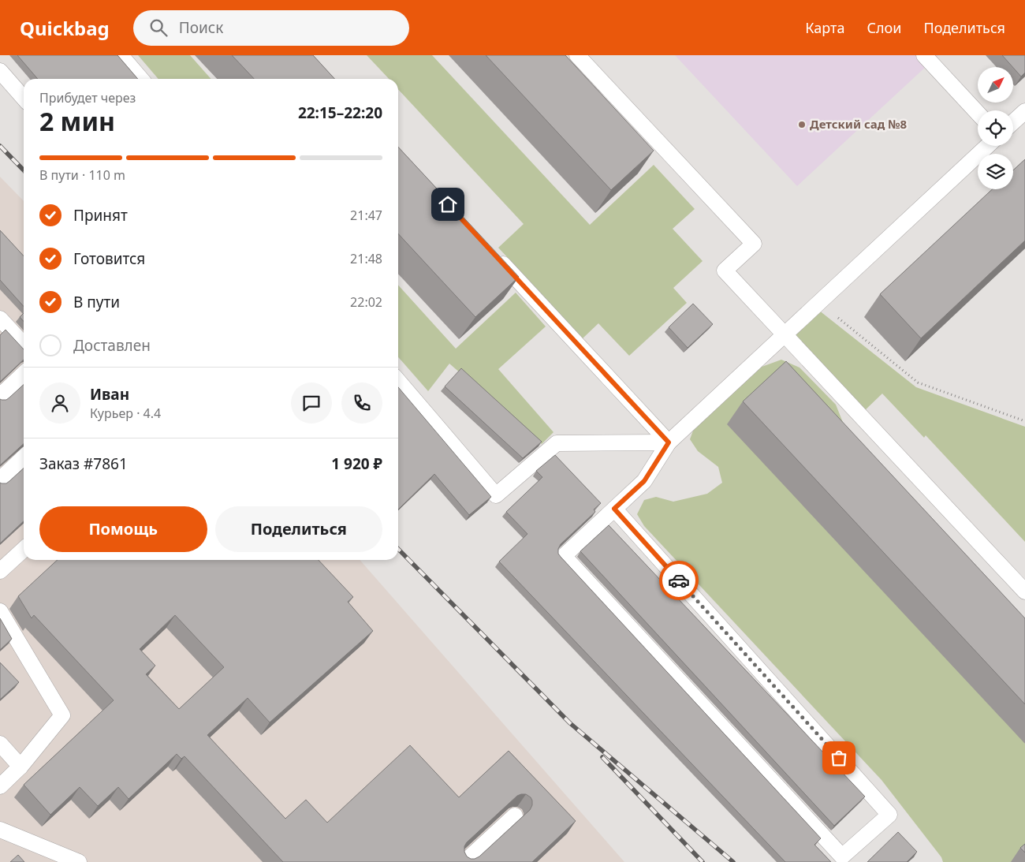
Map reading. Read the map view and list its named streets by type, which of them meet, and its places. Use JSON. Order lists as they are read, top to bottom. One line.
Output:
{"places":["Детский сад №8"],"north":"top right","page":{"header":"Quickbag","search":"Поиск","nav":["Карта","Слои","Поделиться"],"heading":["2 мин","Прибудет через","22:15–22:20"],"panel":["Иван","Курьер · 4.4","Заказ #7861","1 920 ₽"],"bar":"В пути · 110 m","list":[["Принят","21:47"],["Готовится","21:48"],["В пути","22:02"],"Доставлен"],"buttons":["Помощь","Поделиться"]}}
